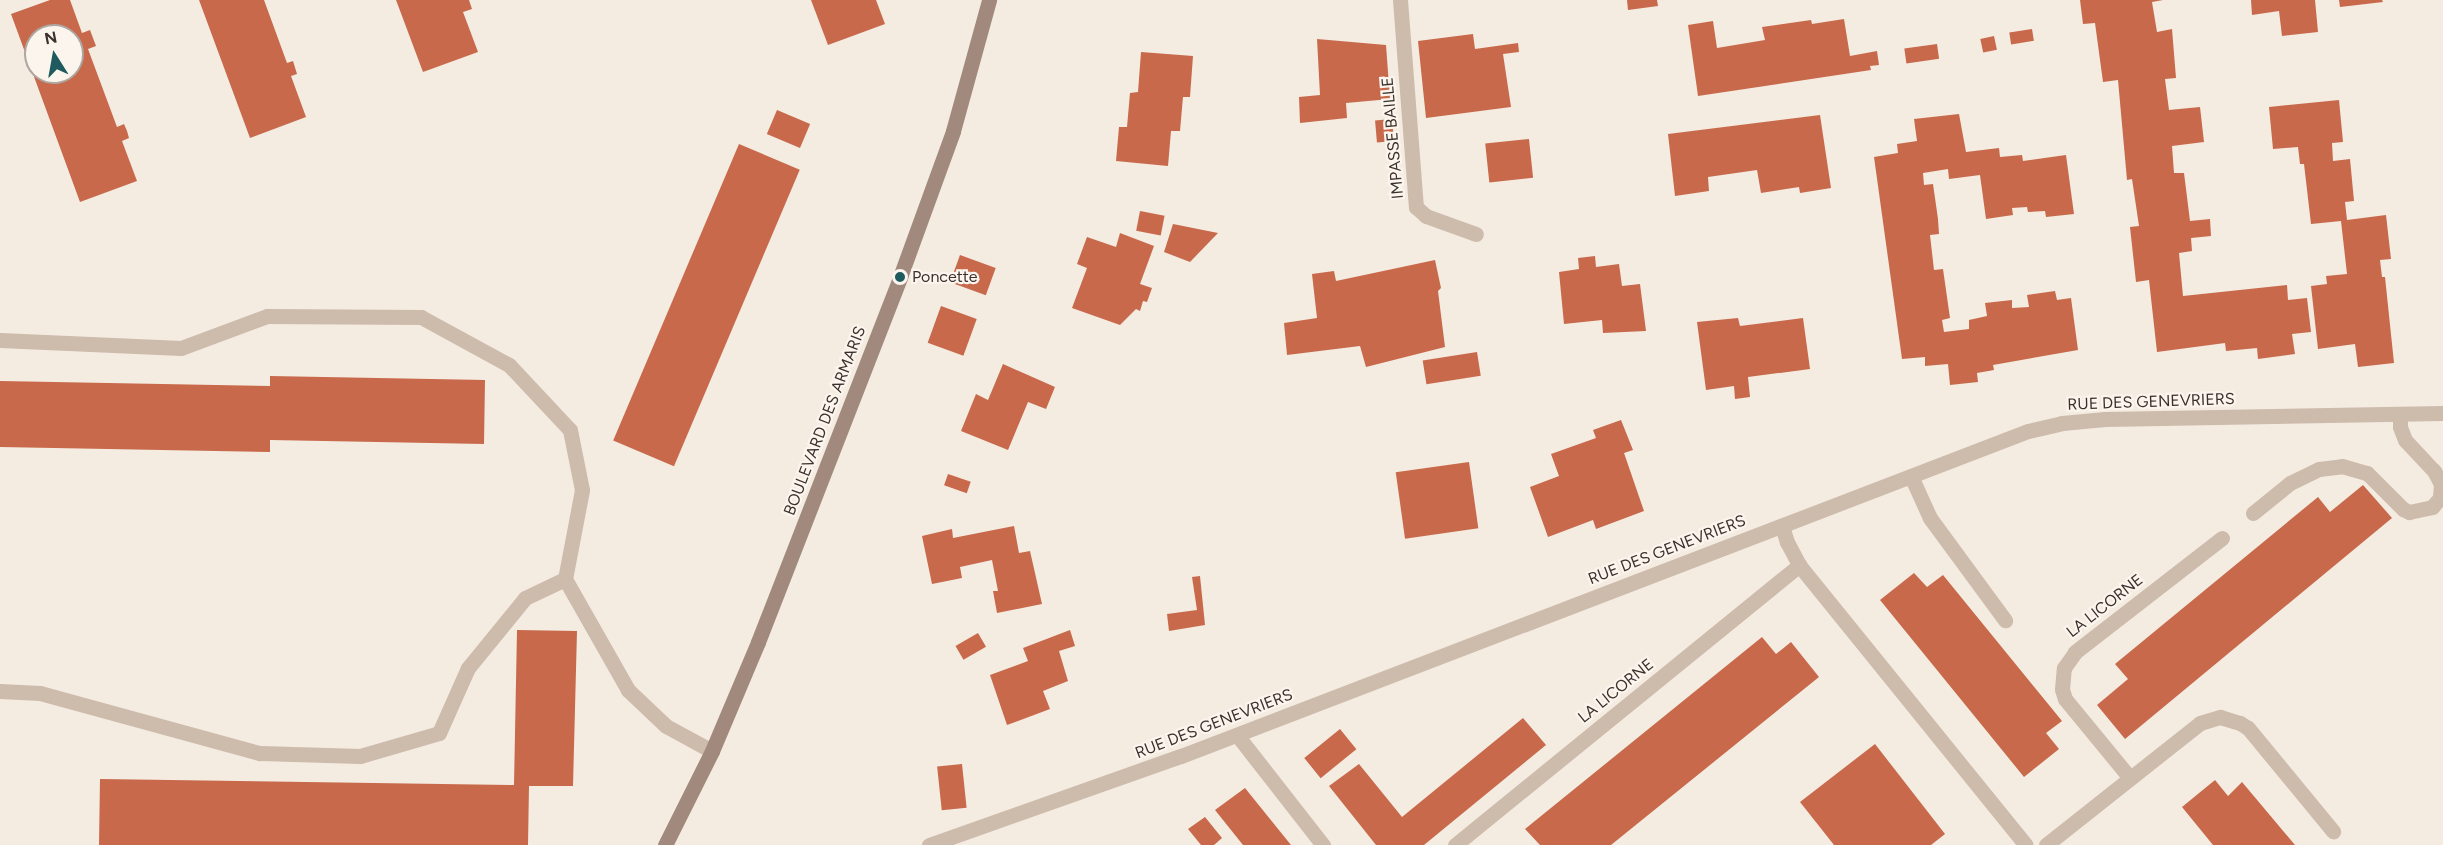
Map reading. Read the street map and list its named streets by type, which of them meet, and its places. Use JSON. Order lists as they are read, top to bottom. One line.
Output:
{"streets":{"main road":["BOULEVARD DES ARMARIS"],"street":["IMPASSE BAILLE","RUE DES GENEVRIERS","LA LICORNE"]},"places":["Poncette"],"north":"top"}
